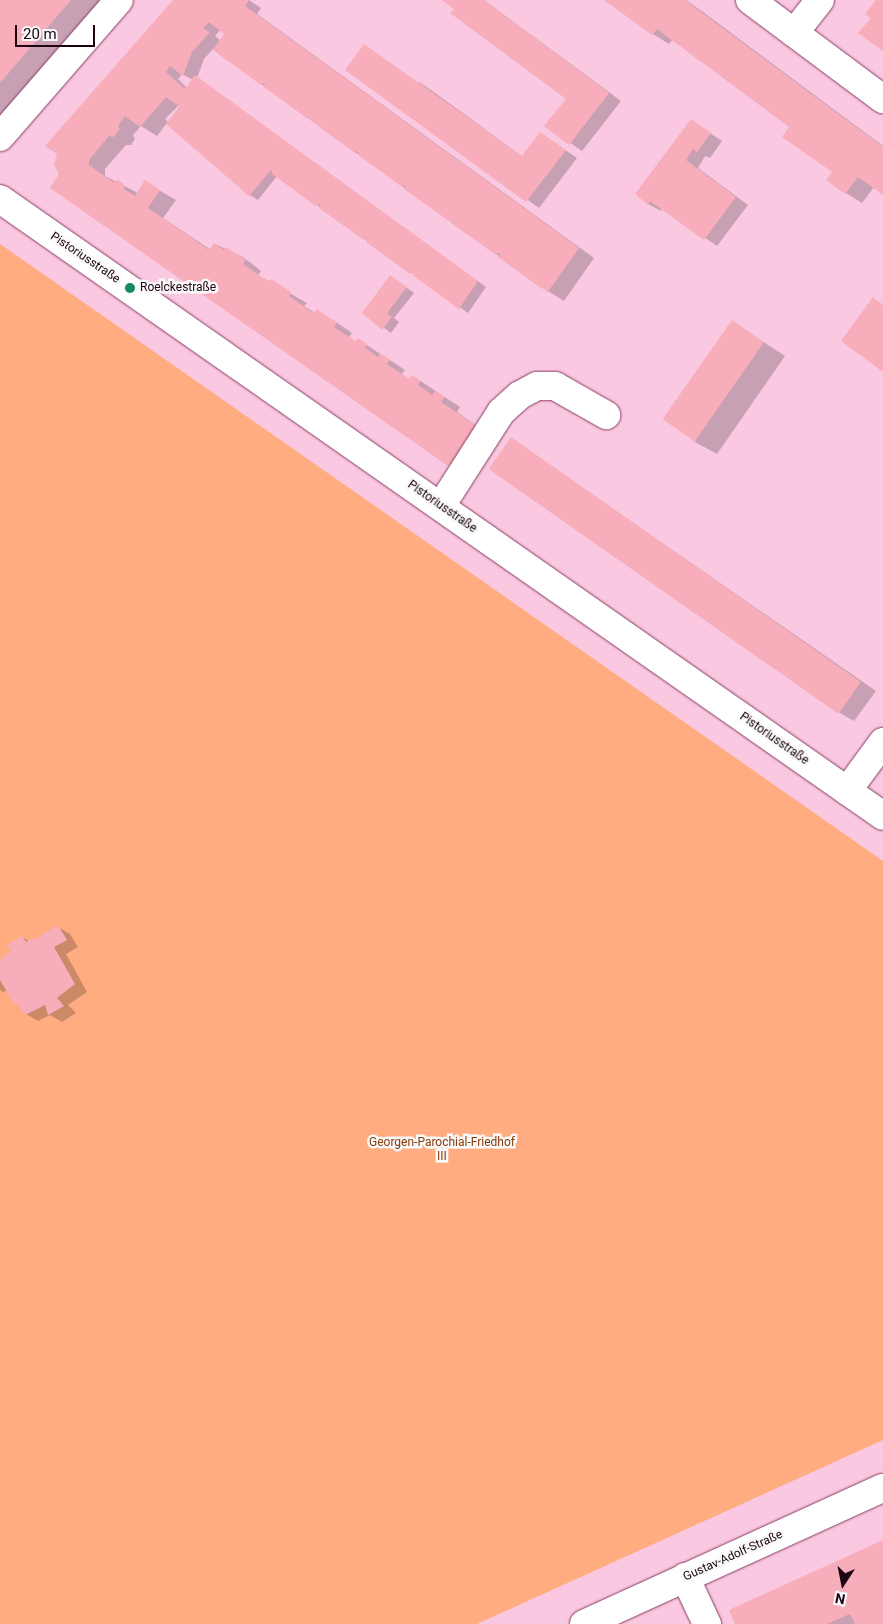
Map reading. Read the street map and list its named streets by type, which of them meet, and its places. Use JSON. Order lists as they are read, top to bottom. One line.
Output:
{"streets":{"street":["Pistoriusstraße","Gustav-Adolf-Straße"]},"parks":["Georgen-Parochial-Friedhof III"],"places":["Roelckestraße"],"scale_bar":"20 m","north":"bottom"}
